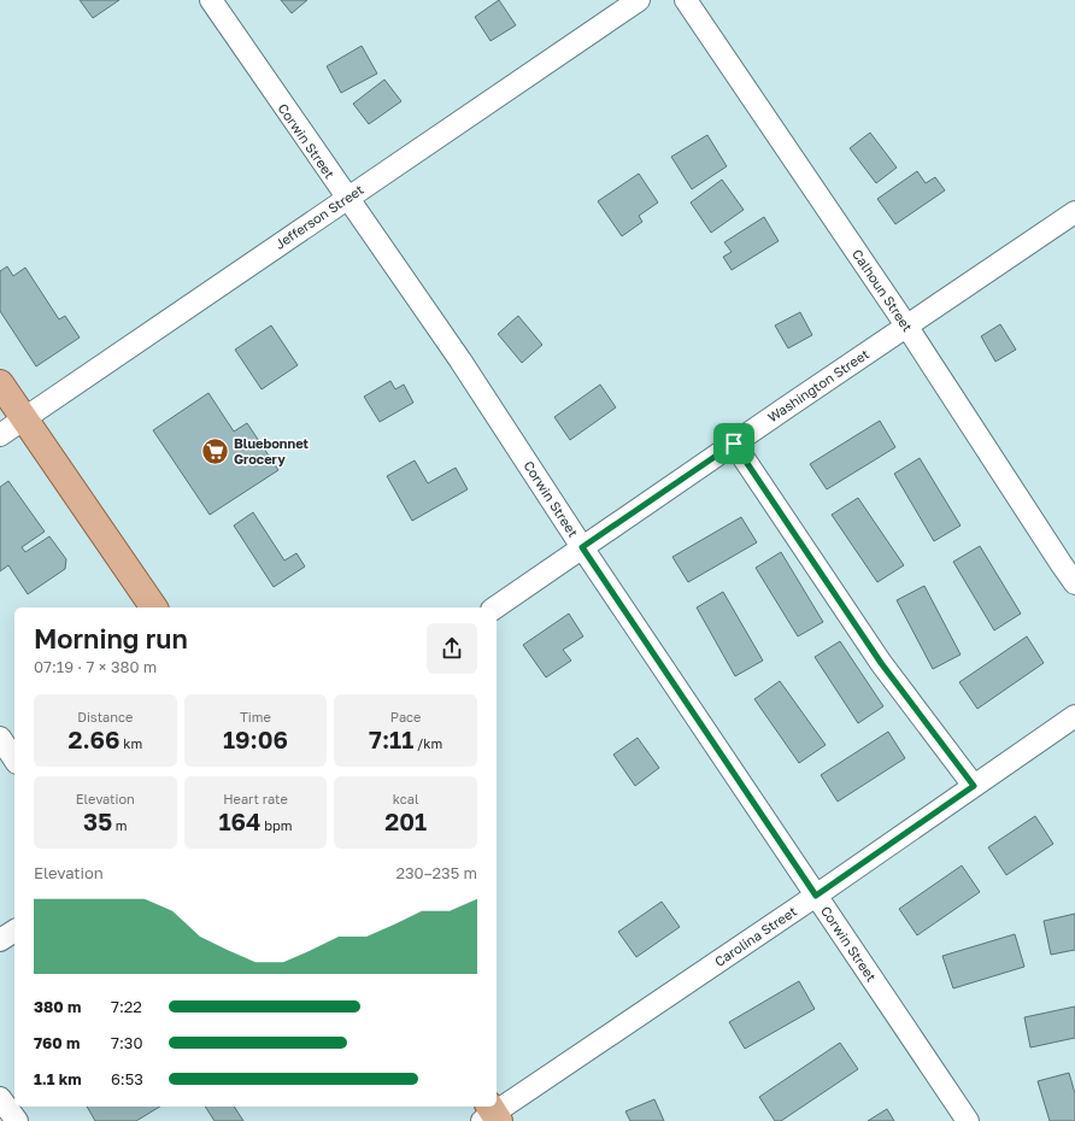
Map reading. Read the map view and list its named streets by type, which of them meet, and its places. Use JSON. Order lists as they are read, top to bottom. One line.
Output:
{"streets":{"street":["Corwin Street","Jefferson Street","Calhoun Street","Washington Street","Carolina Street"]},"crossings":[["Corwin Street","Jefferson Street"],["Corwin Street","Washington Street"],["Corwin Street","Carolina Street"],["Calhoun Street","Washington Street"]],"places":{"supermarket":["Bluebonnet Grocery"]},"page":{"heading":["Morning run","07:19 · 7 × 380 m"],"stats":[["Distance","2.66 km"],["Time","19:06"],["Pace","7:11 /km"],["Elevation","35 m"],["Heart rate","164 bpm"],["kcal","201"]],"chart":["Elevation","230–235 m"],"list":[{"name":"380 m","note":"7:22"},{"name":"760 m","note":"7:30"},{"name":"1.1 km","note":"6:53"}]}}
